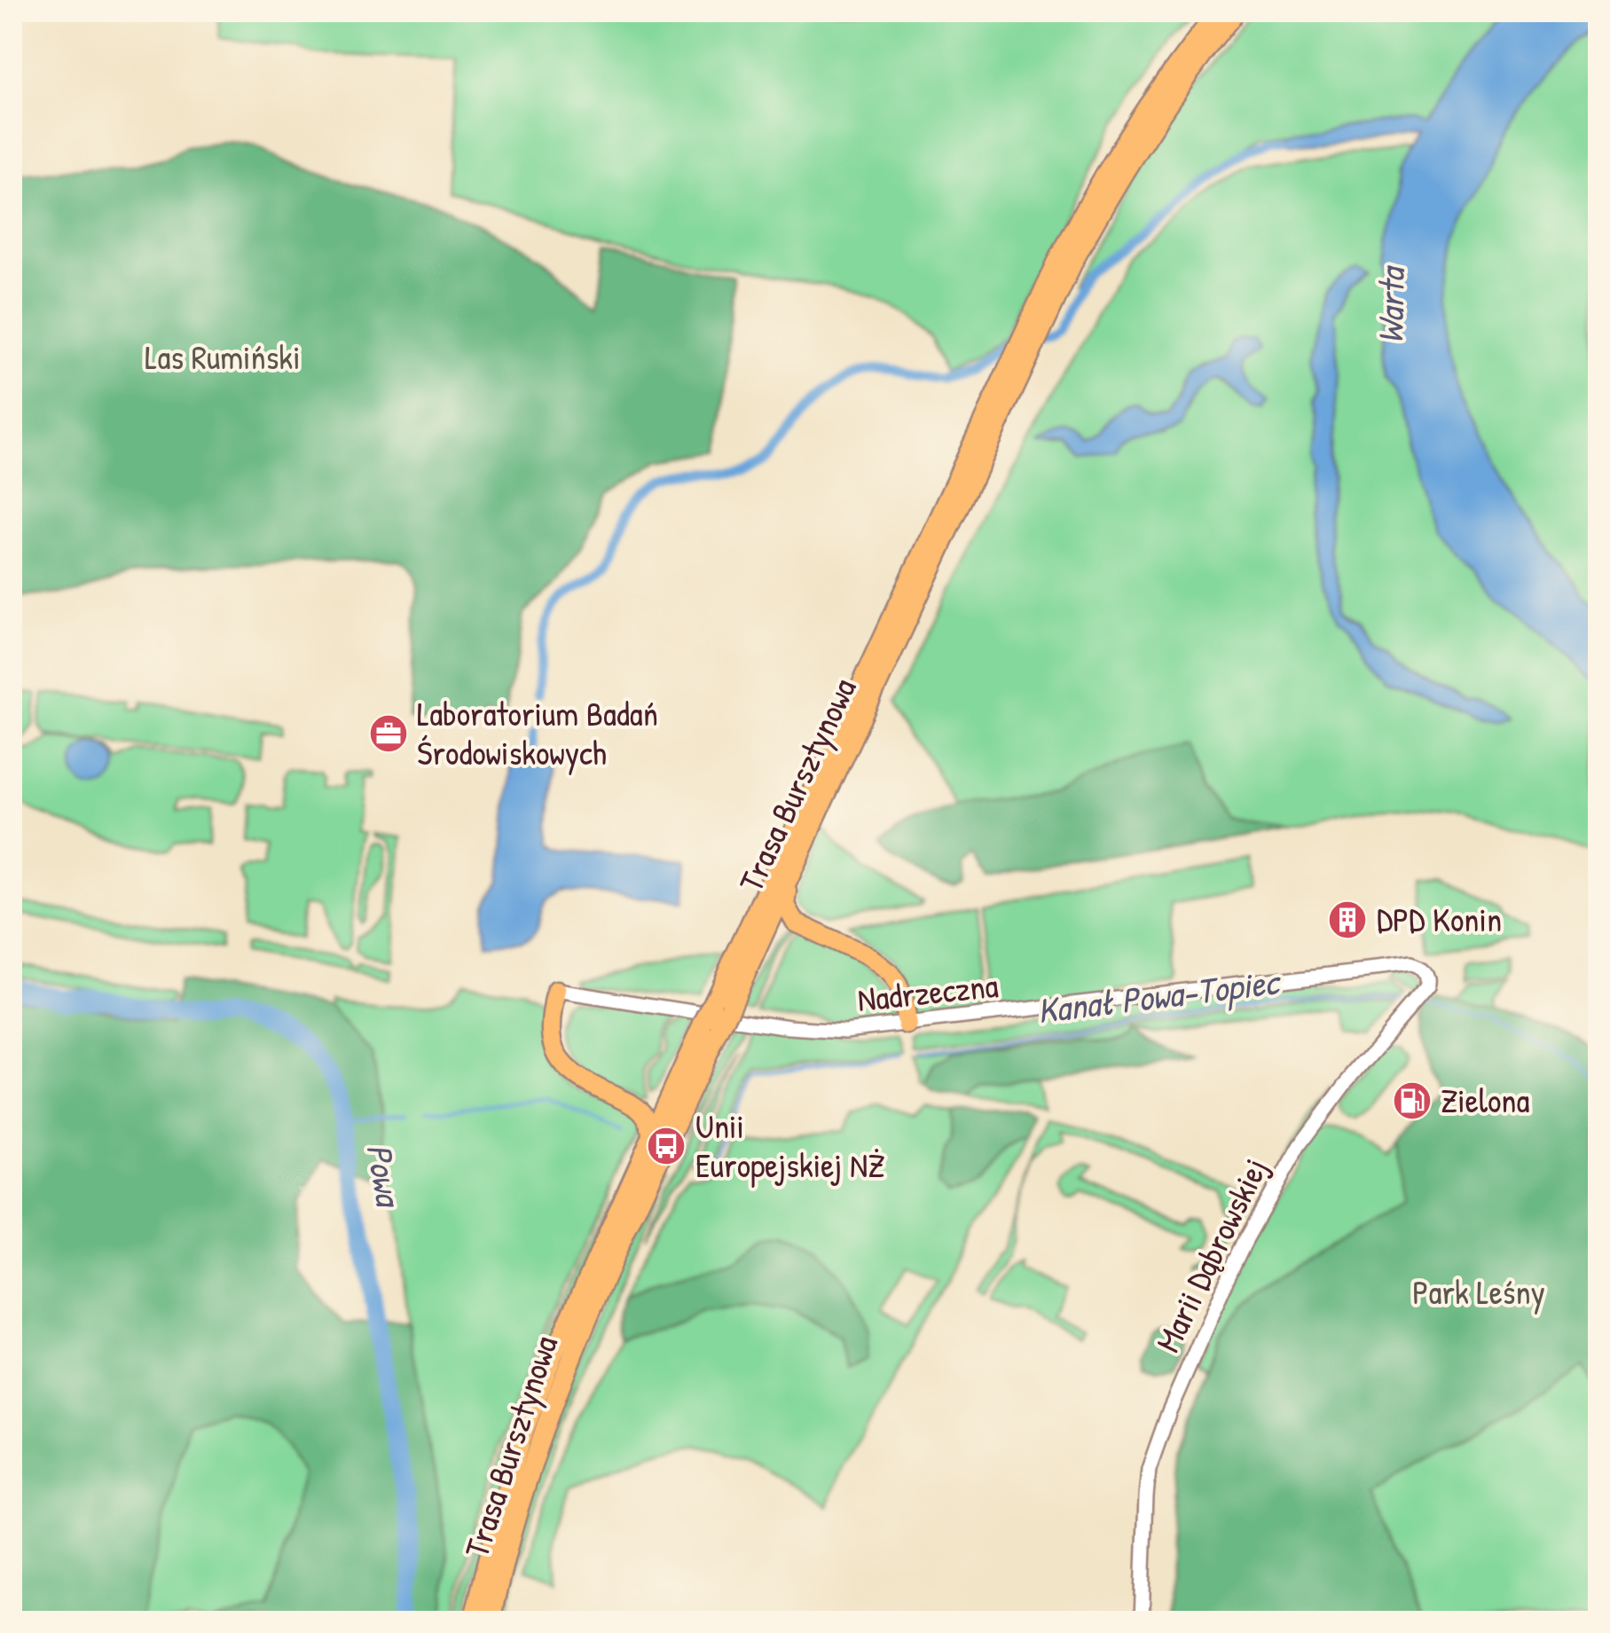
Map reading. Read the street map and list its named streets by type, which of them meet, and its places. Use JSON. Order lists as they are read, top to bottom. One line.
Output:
{"streets":{"main road":["Trasa Bursztynowa"],"street":["Nadrzeczna","Marii Dąbrowskiej"]},"crossings":[["Nadrzeczna","Marii Dąbrowskiej"]],"water":["Warta","Kanał Powa-Topiec","Powa"],"parks":["Las Rumiński","Park Leśny"],"places":{"office":["Laboratorium Badań Środowiskowych"],"building":["DPD Konin"],"fuel station":["Zielona"],"bus stop":["Unii Europejskiej NŻ"]}}
